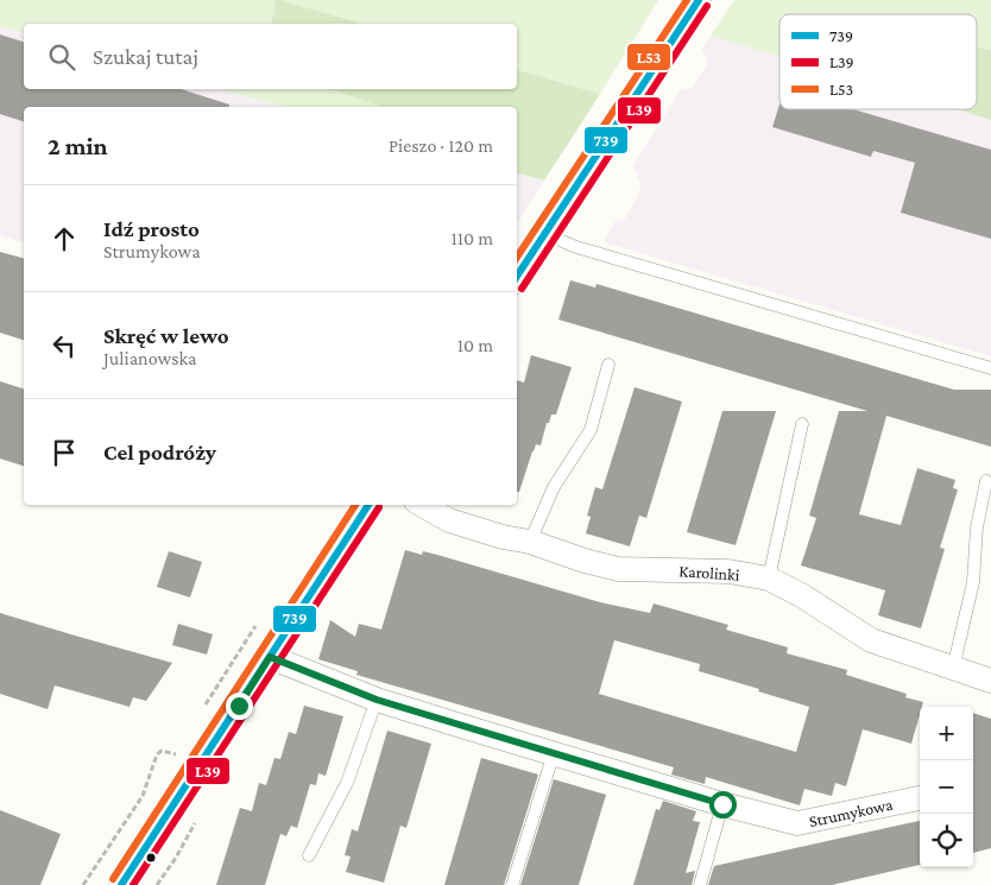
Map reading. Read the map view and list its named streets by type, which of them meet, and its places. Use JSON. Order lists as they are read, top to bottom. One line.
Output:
{"streets":{"street":["Karolinki","Strumykowa"]},"lines":["transit line 739","transit line L53","transit line L39"],"legend":["739","L39","L53"],"page":{"search":"Szukaj tutaj","heading":["2 min","Pieszo · 120 m"],"list":[["Idź prosto","Strumykowa","110 m"],["Skręć w lewo","Julianowska","10 m"],"Cel podróży"],"map_buttons":["+","−"]}}
